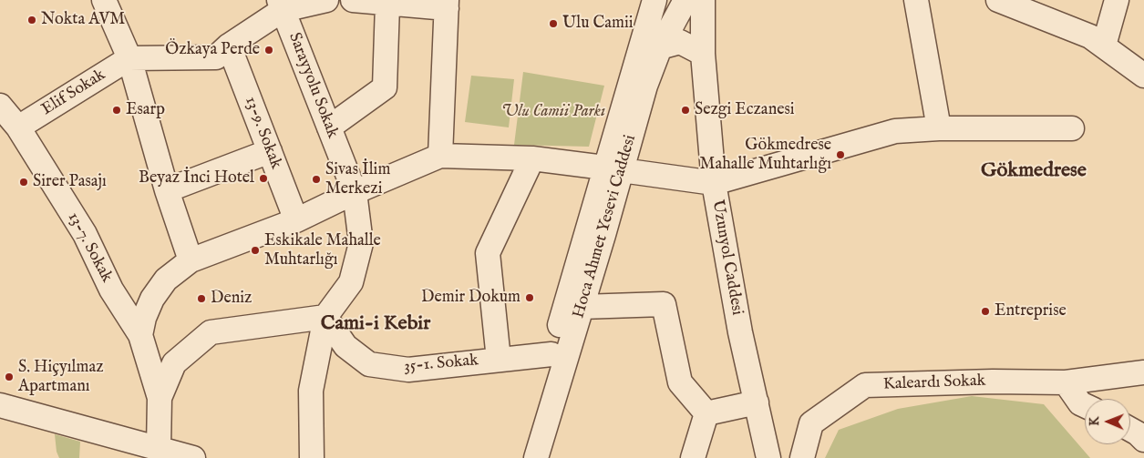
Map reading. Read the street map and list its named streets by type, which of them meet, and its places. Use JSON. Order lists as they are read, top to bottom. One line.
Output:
{"streets":{"street":["Sarayyolu Sokak","Elif Sokak","13-9. Sokak","Hoca Ahmet Yesevi Caddesi","13-7. Sokak","Uzunyol Caddesi","35-1. Sokak","Kaleardı Sokak"]},"crossings":[["Sarayyolu Sokak","35-1. Sokak"],["Elif Sokak","13-7. Sokak"],["Hoca Ahmet Yesevi Caddesi","35-1. Sokak"]],"districts":["Gökmedrese","Cami-i Kebir"],"parks":["Ulu Camii Parkı"],"places":["Nokta AVM","Ulu Camii","Özkaya Perde","Esarp","Sezgi Eczanesi","Gökmedrese Mahalle Muhtarlığı","Beyaz İnci Hotel","Sivas İlim Merkezi","Sirer Pasajı","Eskikale Mahalle Muhtarlığı","Demir Dokum","Deniz","Entreprise","S. Hiçyılmaz Apartmanı"],"north":"left"}
